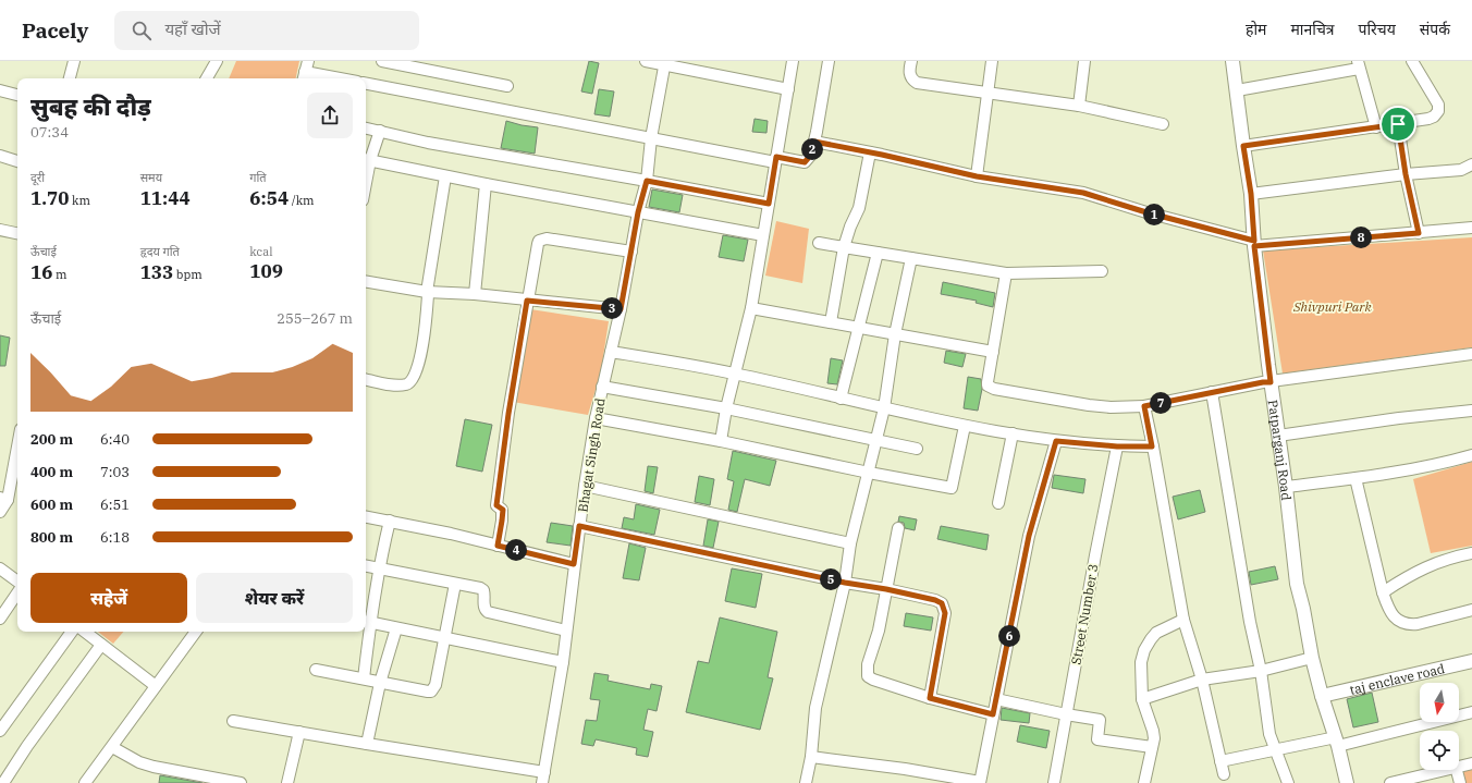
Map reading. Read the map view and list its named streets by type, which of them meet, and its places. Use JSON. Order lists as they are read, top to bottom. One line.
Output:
{"streets":{"street":["Patparganj Road","Bhagat Singh Road","Street Number 3","taj enclave road"]},"crossings":[["Patparganj Road","taj enclave road"]],"parks":["Shivpuri Park"],"north":"bottom","page":{"header":"Pacely","search":"यहाँ खोजें","nav":["होम","मानचित्र","परिचय","संपर्क"],"heading":["सुबह की दौड़","07:34"],"pins":["2","1","8","3","7","4","5","6"],"stats":[["दूरी","1.70 km"],["समय","11:44"],["गति","6:54 /km"],["ऊँचाई","16 m"],["हृदय गति","133 bpm"],["kcal","109"]],"chart":["ऊँचाई","255–267 m"],"list":[{"name":"200 m","note":"6:40"},{"name":"400 m","note":"7:03"},{"name":"600 m","note":"6:51"},{"name":"800 m","note":"6:18"}],"buttons":["सहेजें","शेयर करें"]}}
